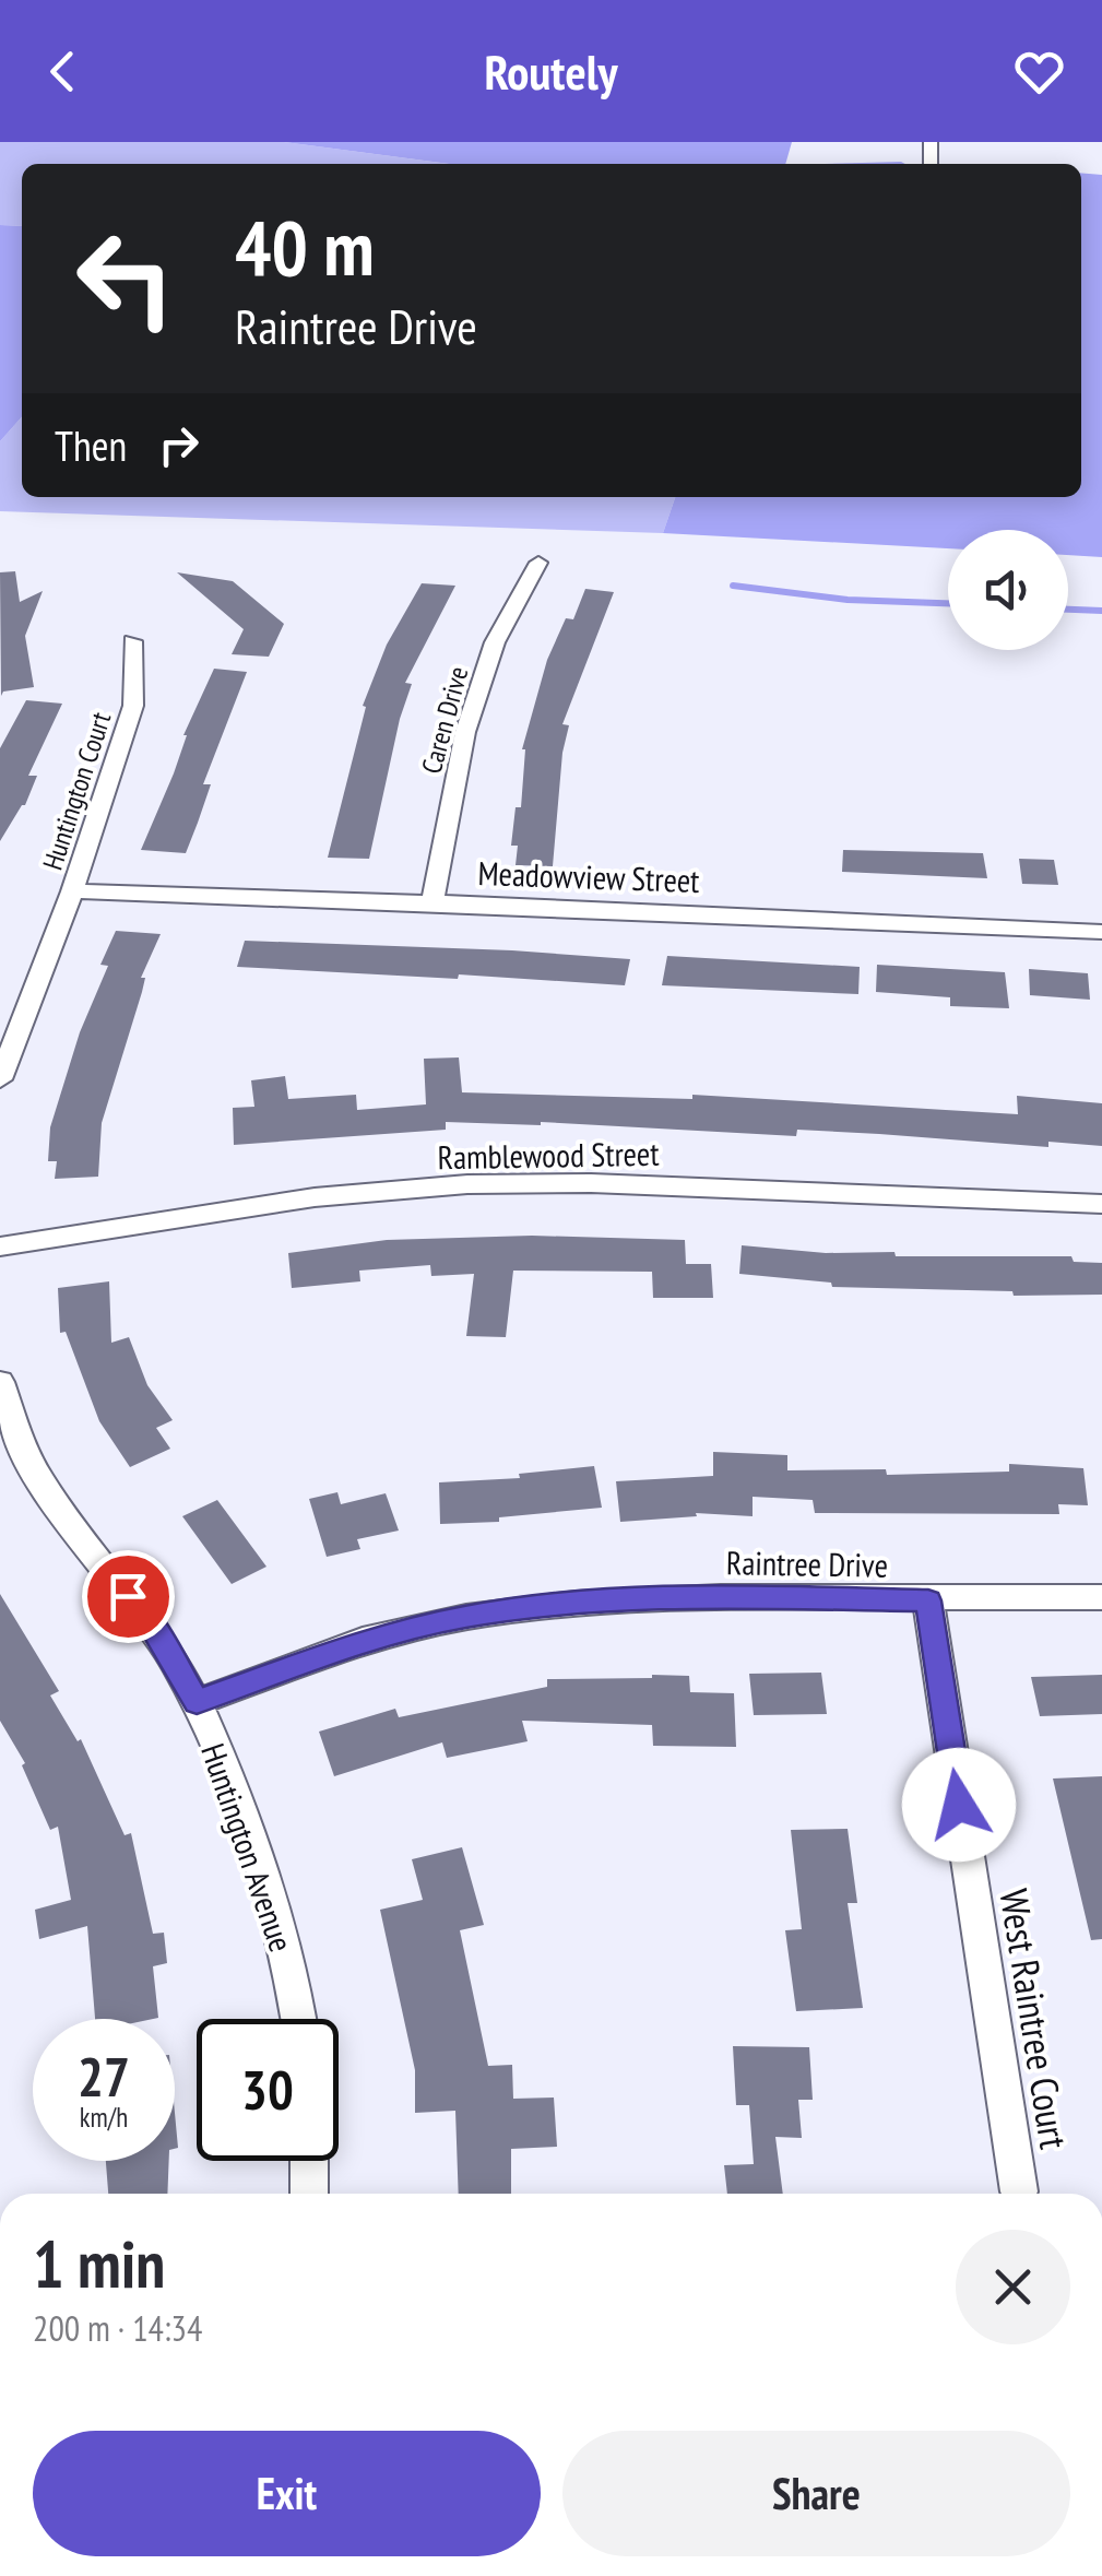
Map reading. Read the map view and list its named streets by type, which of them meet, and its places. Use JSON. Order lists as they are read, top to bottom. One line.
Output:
{"streets":{"street":["Caren Drive","Huntington Court","Meadowview Street","Ramblewood Street","Raintree Drive","Huntington Avenue","West Raintree Court"]},"crossings":[["Caren Drive","Meadowview Street"],["Huntington Court","Meadowview Street"],["Raintree Drive","Huntington Avenue"],["Raintree Drive","West Raintree Court"]],"page":{"header":"Routely","turn":["40 m","Raintree Drive"],"then":"Then","speed":"27 km/h","limit":"30","heading":["1 min","200 m · 14:34"],"buttons":["Exit","Share"]}}
